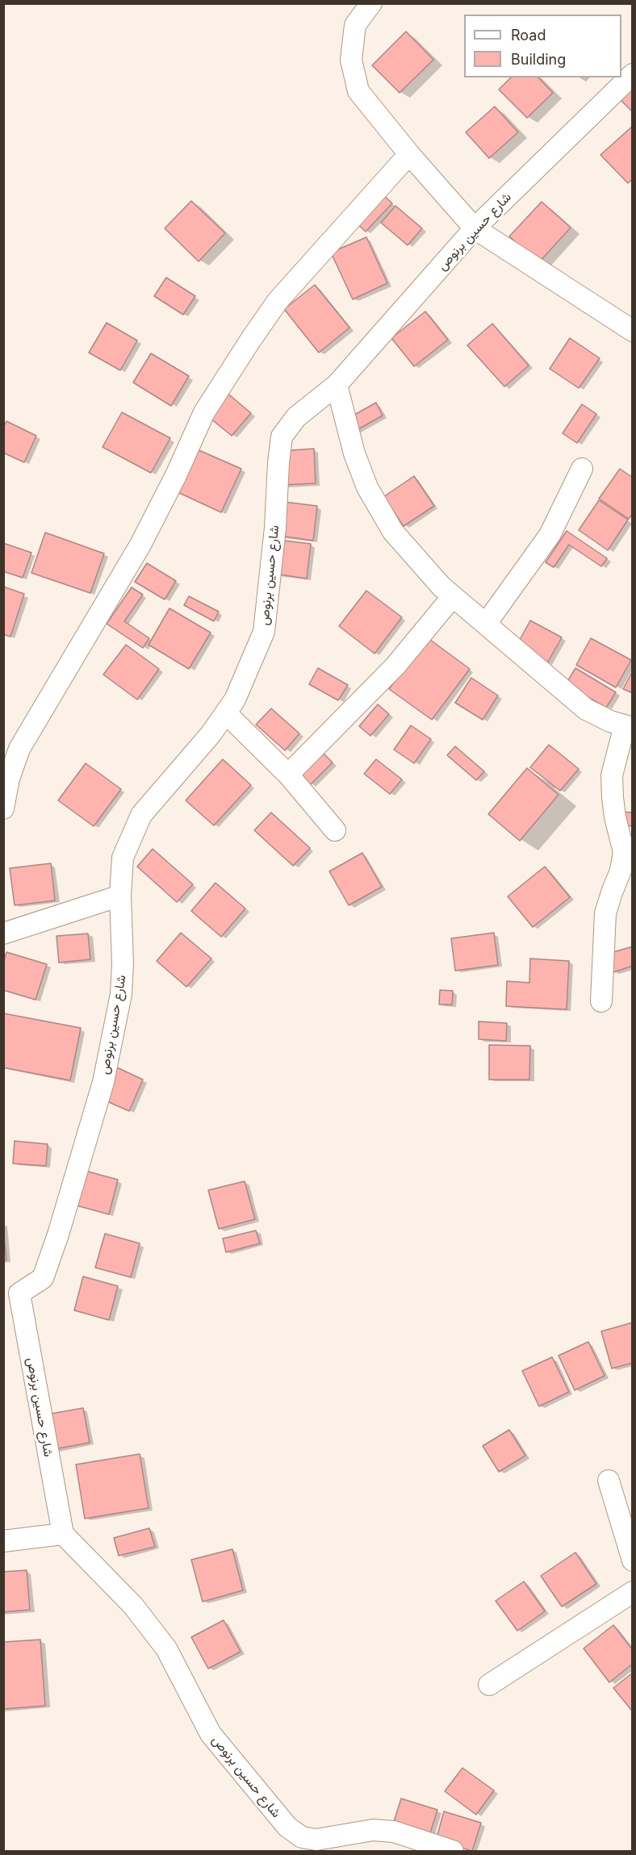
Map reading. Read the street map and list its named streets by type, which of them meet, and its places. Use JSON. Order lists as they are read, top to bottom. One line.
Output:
{"streets":{"street":["شارع حسين برنوص"]},"legend":["Road","Building"]}
